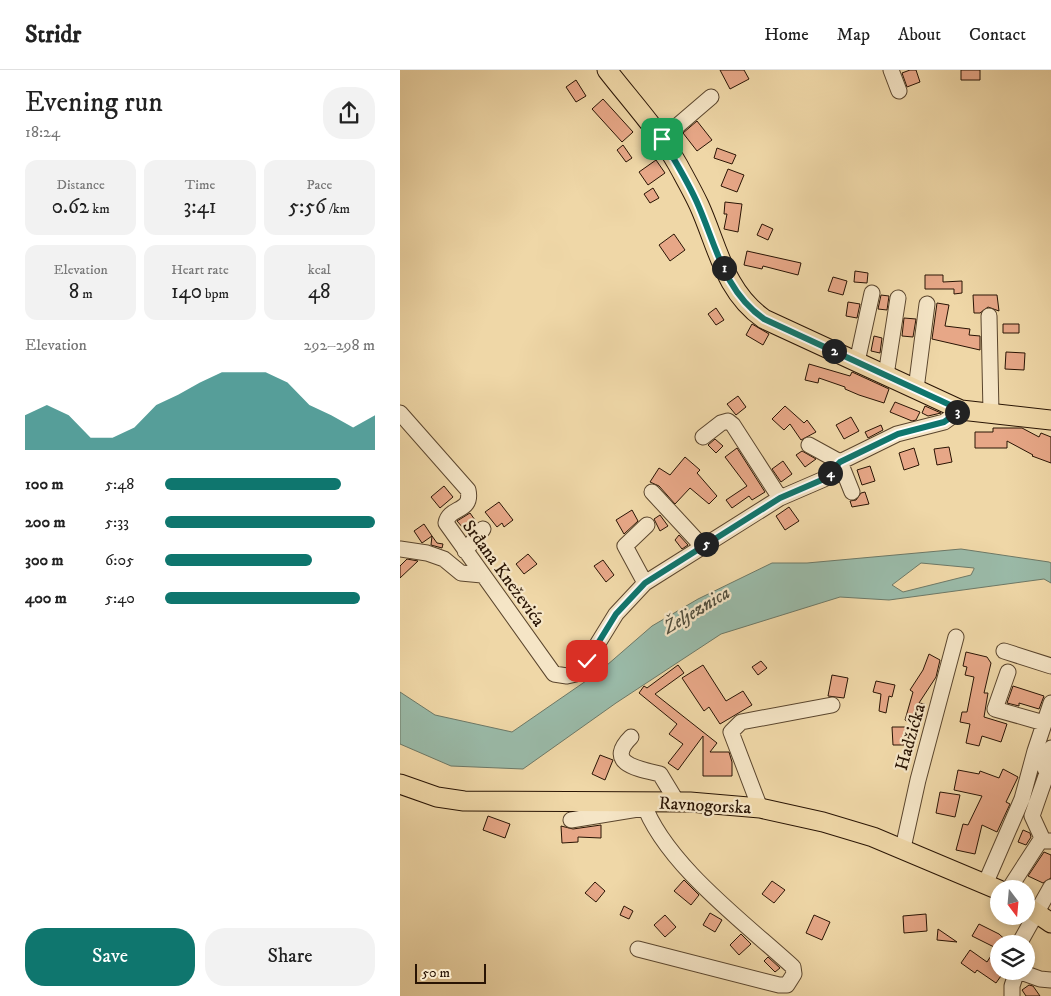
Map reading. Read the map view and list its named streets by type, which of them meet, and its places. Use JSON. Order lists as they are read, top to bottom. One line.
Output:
{"streets":{"main road":["Ravnogorska"],"street":["Srđana Kneževića","Hadžićka"]},"crossings":[["Hadžićka","Ravnogorska"]],"water":["Željeznica"],"scale_bar":"50 m","north":"bottom","page":{"header":"Stridr","nav":["Home","Map","About","Contact"],"heading":["Evening run","18:24"],"stats":[["Distance","0.62 km"],["Time","3:41"],["Pace","5:56 /km"],["Elevation","8 m"],["Heart rate","140 bpm"],["kcal","48"]],"pins":["1","2","3","4","5"],"chart":["Elevation","292–298 m"],"list":[{"name":"100 m","note":"5:48"},{"name":"200 m","note":"5:33"},{"name":"300 m","note":"6:05"},{"name":"400 m","note":"5:40"}],"buttons":["Save","Share"],"scale":"50 m"}}
